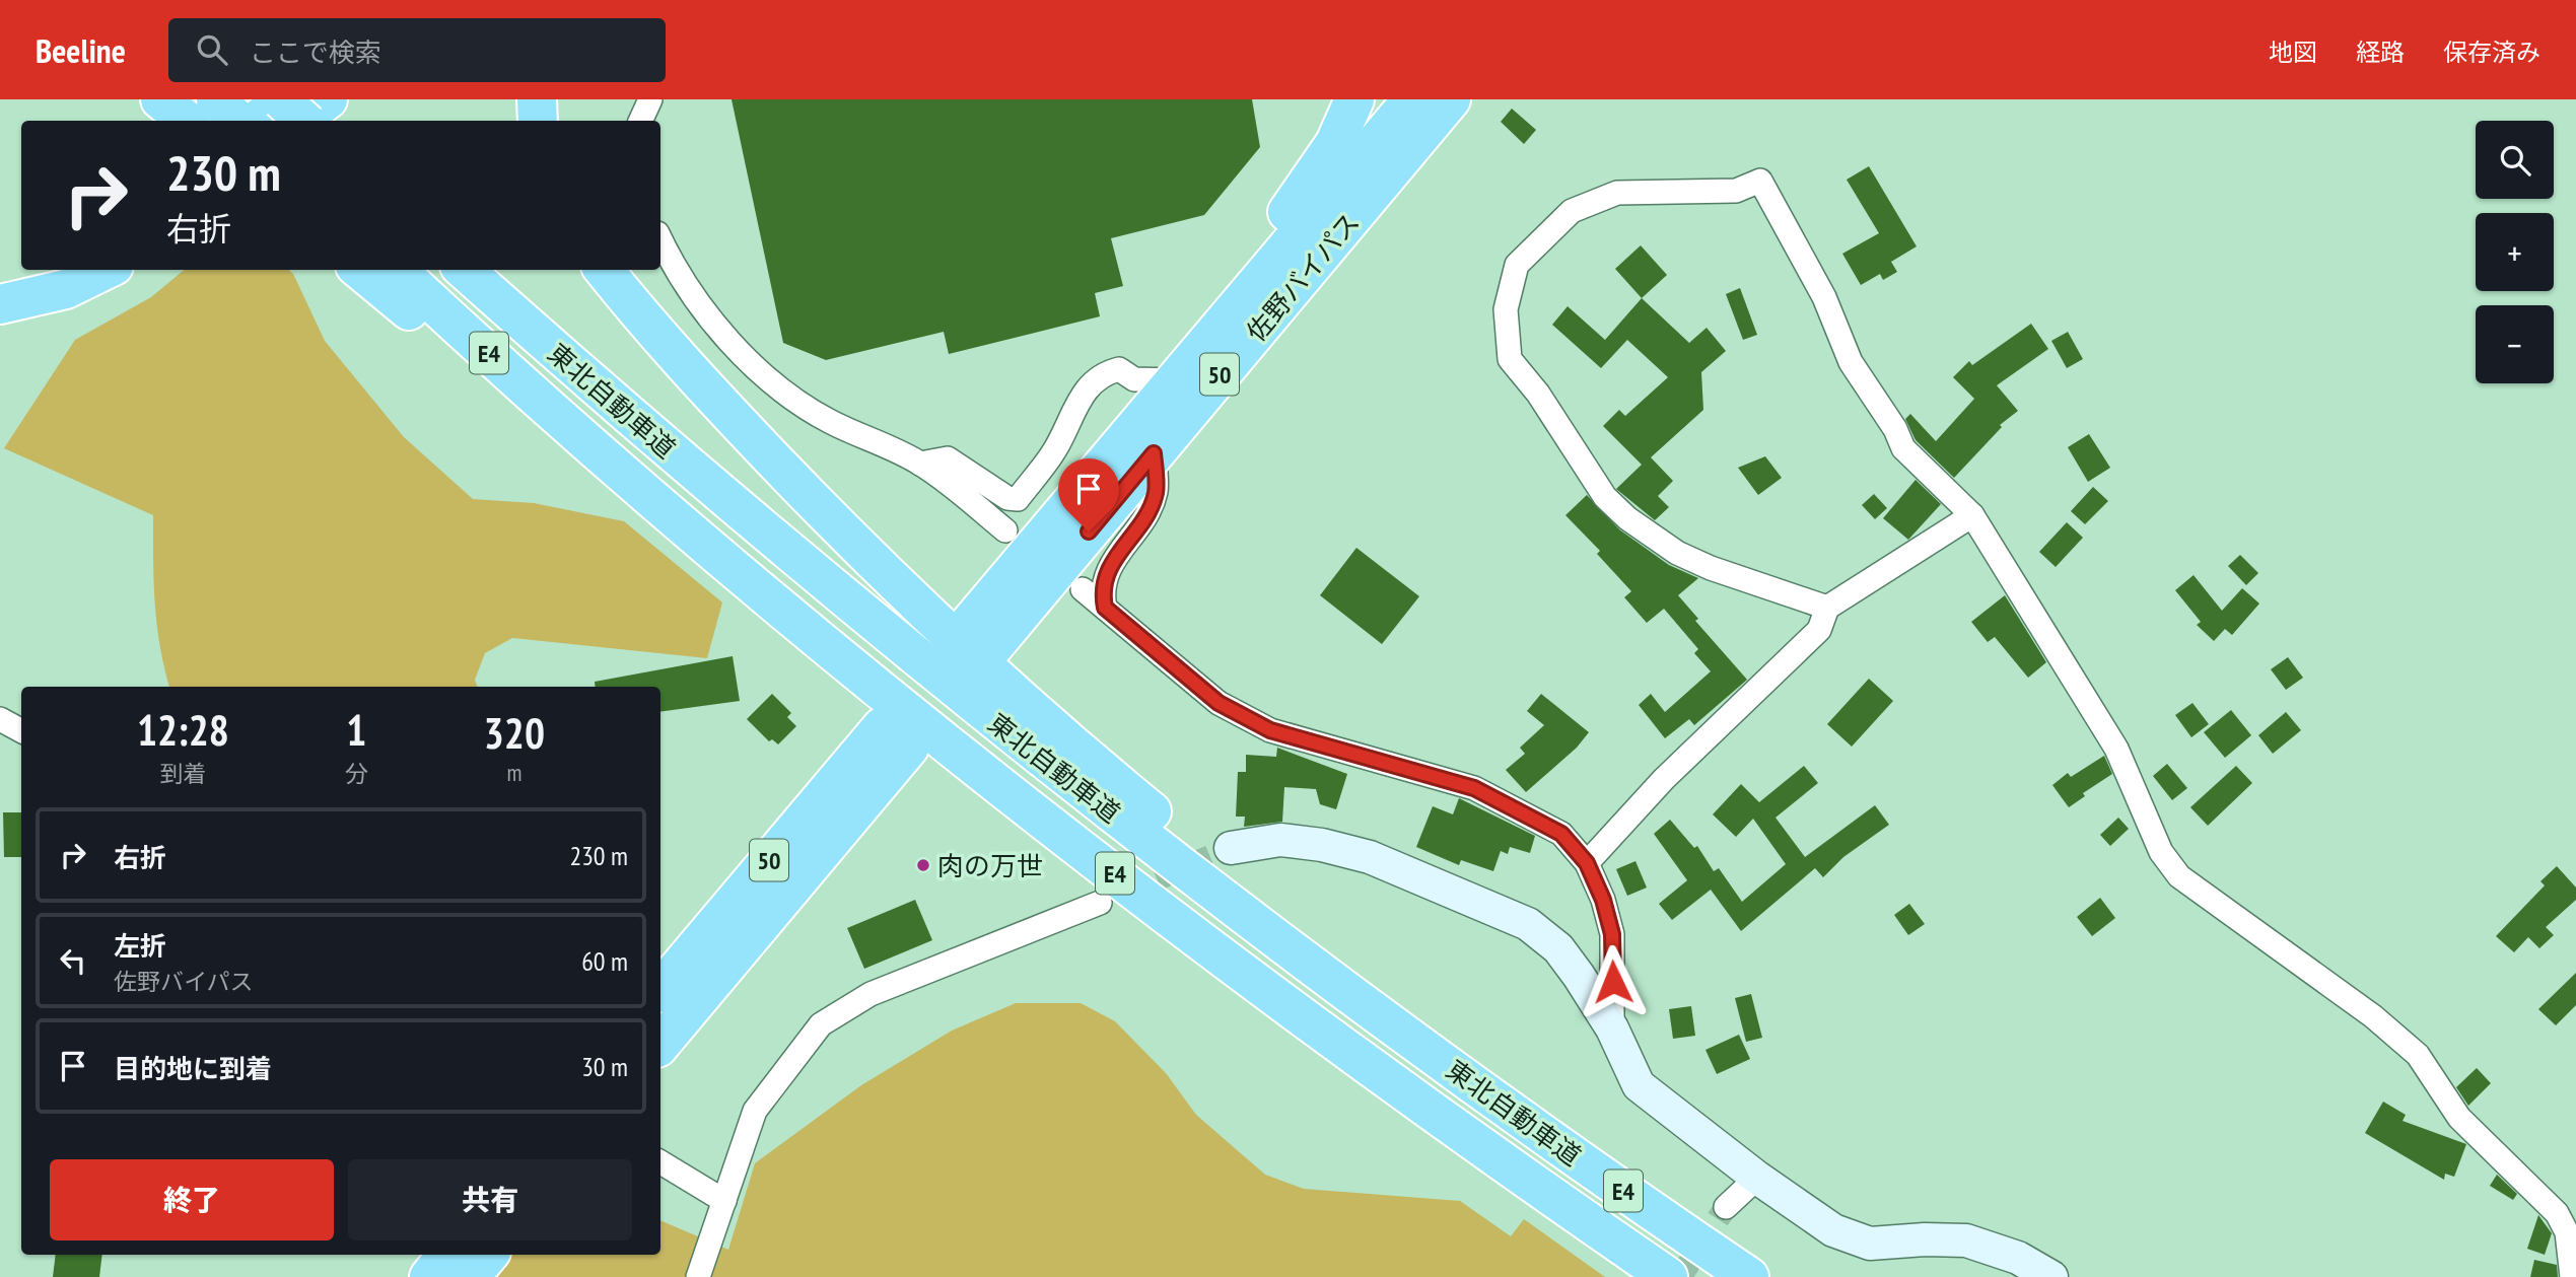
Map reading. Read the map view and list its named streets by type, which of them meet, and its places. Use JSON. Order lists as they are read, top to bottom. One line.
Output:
{"streets":{"highway":["佐野バイパス","E4","50","東北自動車道"]},"places":["肉の万世"],"page":{"header":"Beeline","search":"ここで検索","nav":["地図","経路","保存済み"],"map_buttons":["+","−"],"turn":["230 m","右折"],"eta":["12:28","到着","1","分","320","m"],"list":[{"name":"右折","value":"230 m"},{"name":"左折","note":"佐野バイパス","value":"60 m"},{"name":"目的地に到着","value":"30 m"}],"buttons":["終了","共有"]}}
